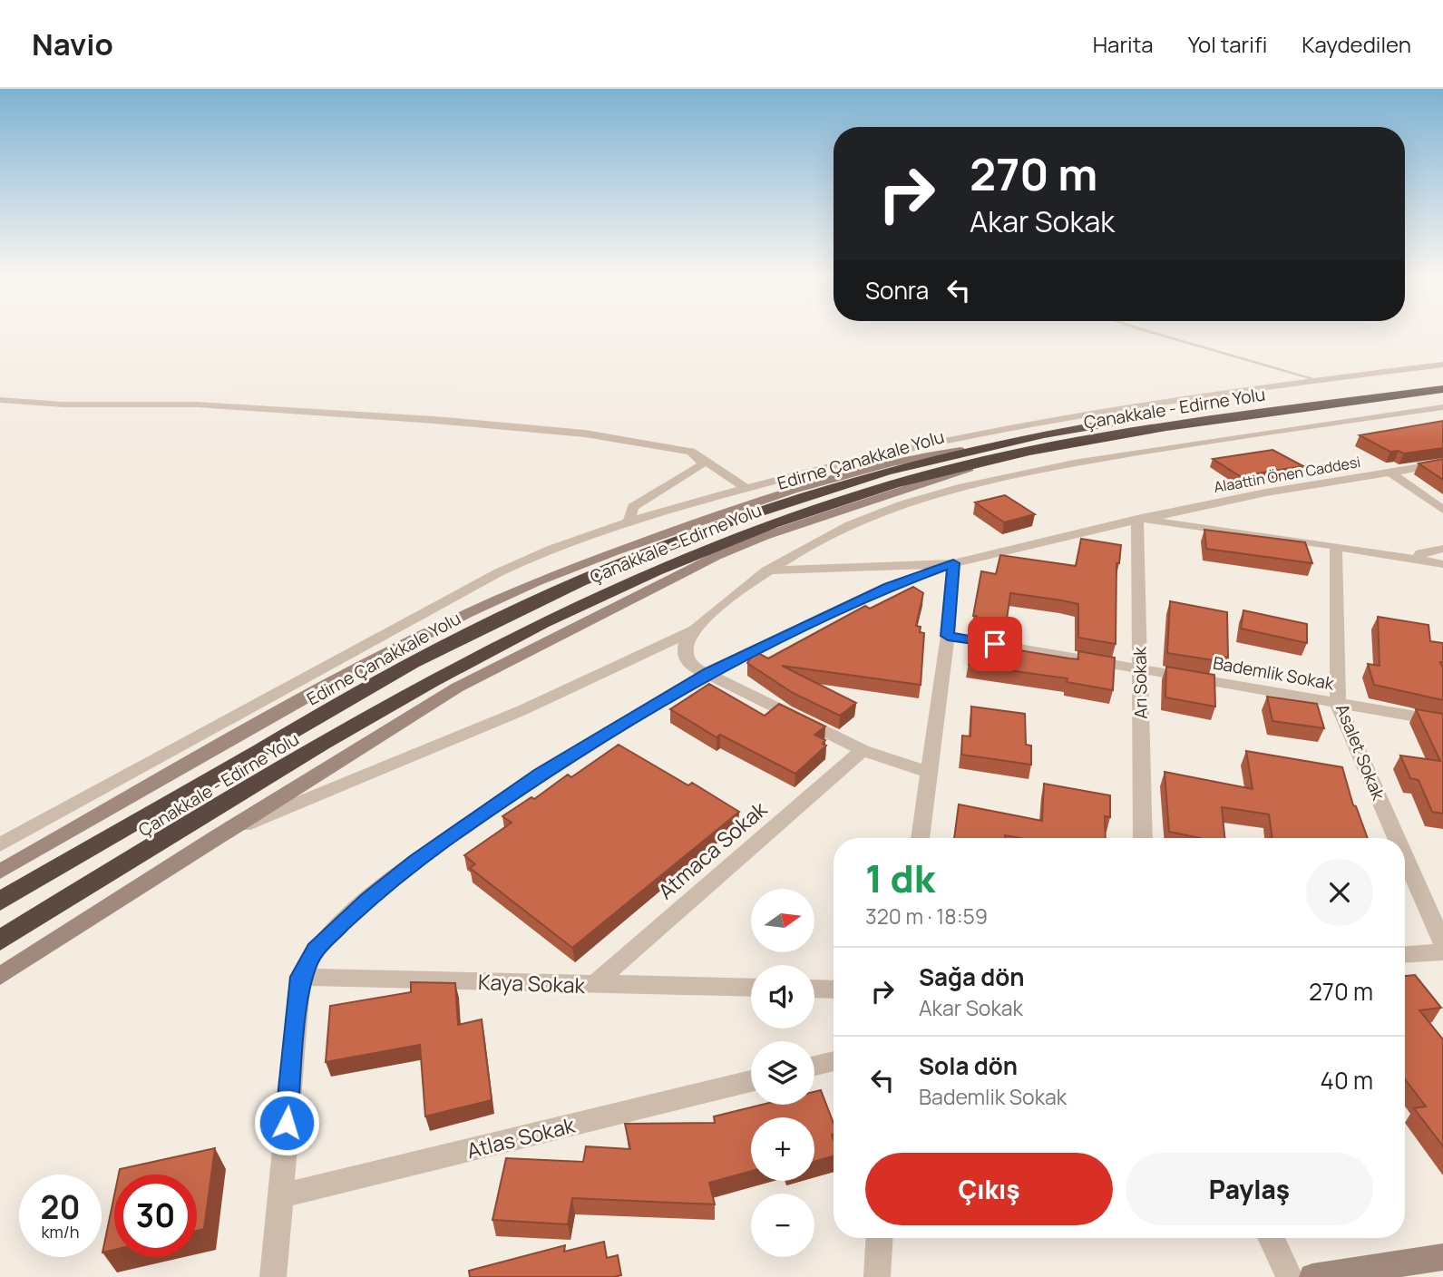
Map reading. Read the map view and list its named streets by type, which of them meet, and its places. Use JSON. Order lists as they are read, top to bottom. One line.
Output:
{"streets":{"highway":["Çanakkale - Edirne Yolu","Edirne Çanakkale Yolu"],"street":["Alaattin Önen Caddesi","Bademlik Sokak","Arı Sokak","Asalet Sokak","Atmaca Sokak","Kaya Sokak","Atlas Sokak"]},"crossings":[["Alaattin Önen Caddesi","Arı Sokak"],["Bademlik Sokak","Arı Sokak"],["Bademlik Sokak","Asalet Sokak"],["Atmaca Sokak","Kaya Sokak"]],"north":"right","page":{"header":"Navio","nav":["Harita","Yol tarifi","Kaydedilen"],"turn":["270 m","Akar Sokak"],"then":"Sonra","heading":["1 dk","320 m · 18:59"],"map_buttons":["+","−"],"list":[{"name":"Sağa dön","note":"Akar Sokak","value":"270 m"},{"name":"Sola dön","note":"Bademlik Sokak","value":"40 m"}],"buttons":["Çıkış","Paylaş"],"speed":"20 km/h","limit":"30"}}
